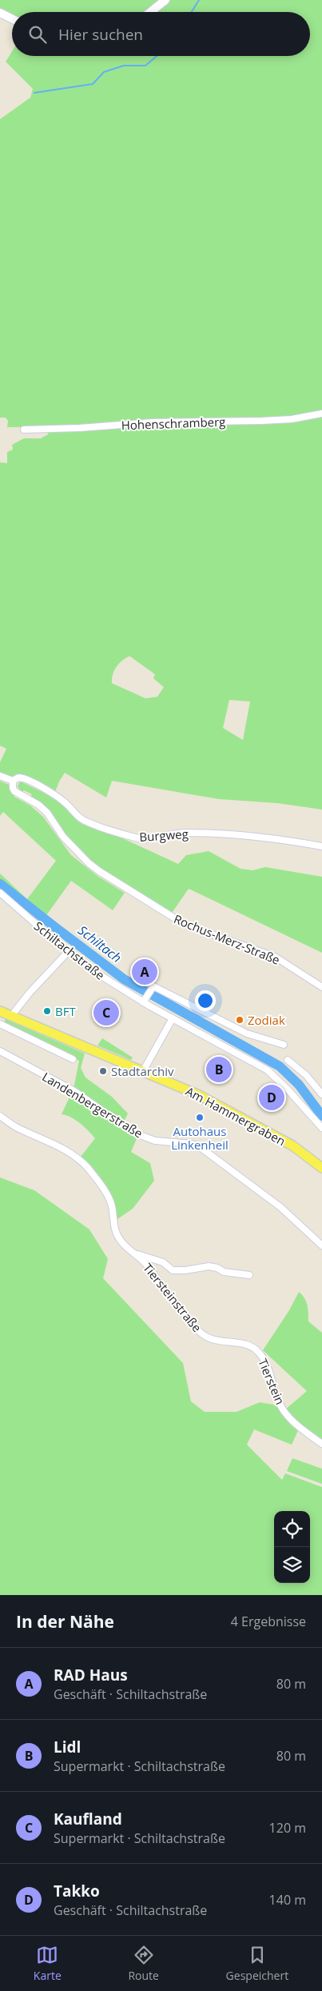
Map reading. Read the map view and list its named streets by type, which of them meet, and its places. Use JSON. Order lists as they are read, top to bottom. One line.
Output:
{"streets":{"main road":["Am Hammergraben"],"street":["Hohenschramberg","Burgweg","Rochus-Merz-Straße","Schiltachstraße","Landenbergerstraße","Tiersteinstraße","Tierstein"]},"crossings":[["Burgweg","Rochus-Merz-Straße"],["Tiersteinstraße","Tierstein"]],"water":["Schiltach"],"places":["BFT","Zodiak","Stadtarchiv","Autohaus Linkenheil"],"page":{"search":"Hier suchen","pins":["A","C","B","D"],"heading":["In der Nähe","4 Ergebnisse"],"list":[{"mark":"A","name":"RAD Haus","note":"Geschäft · Schiltachstraße","value":"80 m"},{"mark":"B","name":"Lidl","note":"Supermarkt · Schiltachstraße","value":"80 m"},{"mark":"C","name":"Kaufland","note":"Supermarkt · Schiltachstraße","value":"120 m"},{"mark":"D","name":"Takko","note":"Geschäft · Schiltachstraße","value":"140 m"}],"nav":["Karte","Route","Gespeichert"]}}
